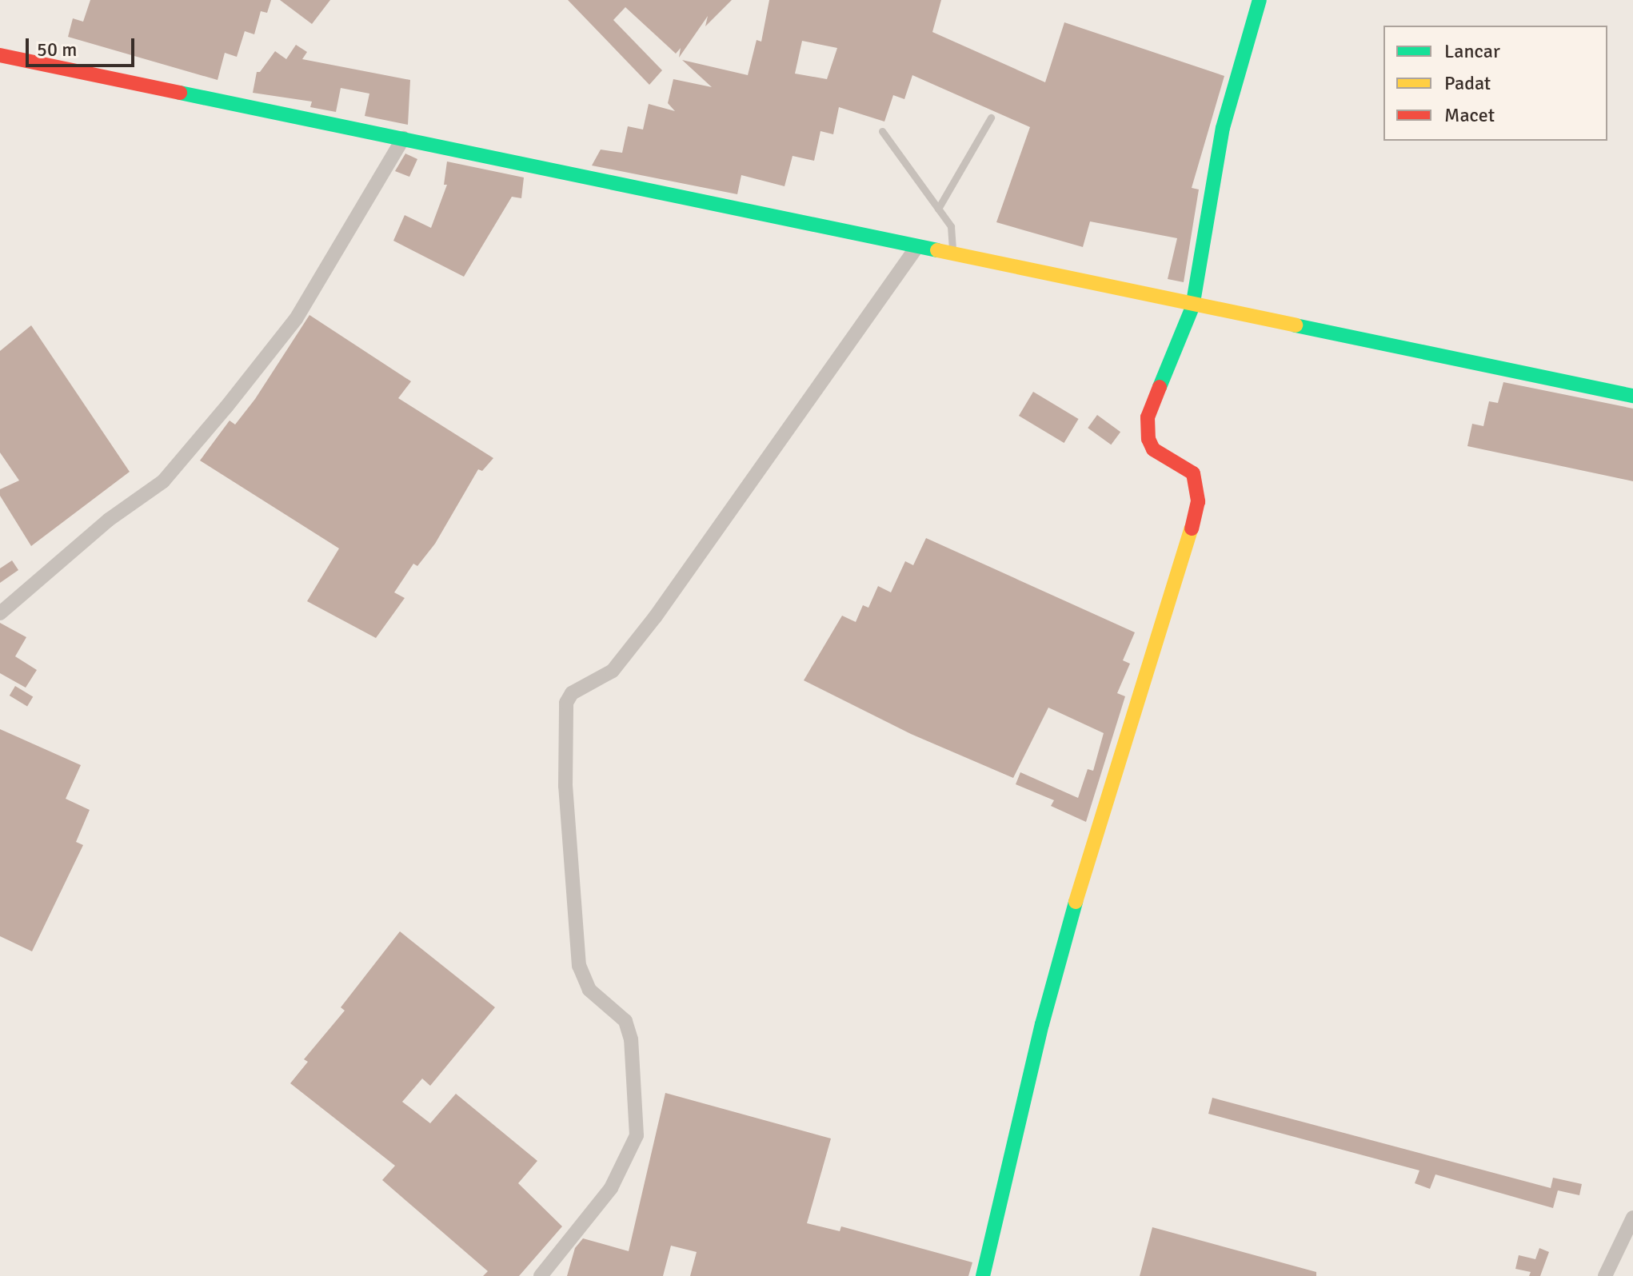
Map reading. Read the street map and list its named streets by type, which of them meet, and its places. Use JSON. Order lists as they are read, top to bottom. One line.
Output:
{"legend":["Lancar","Padat","Macet"],"scale_bar":"50 m"}
